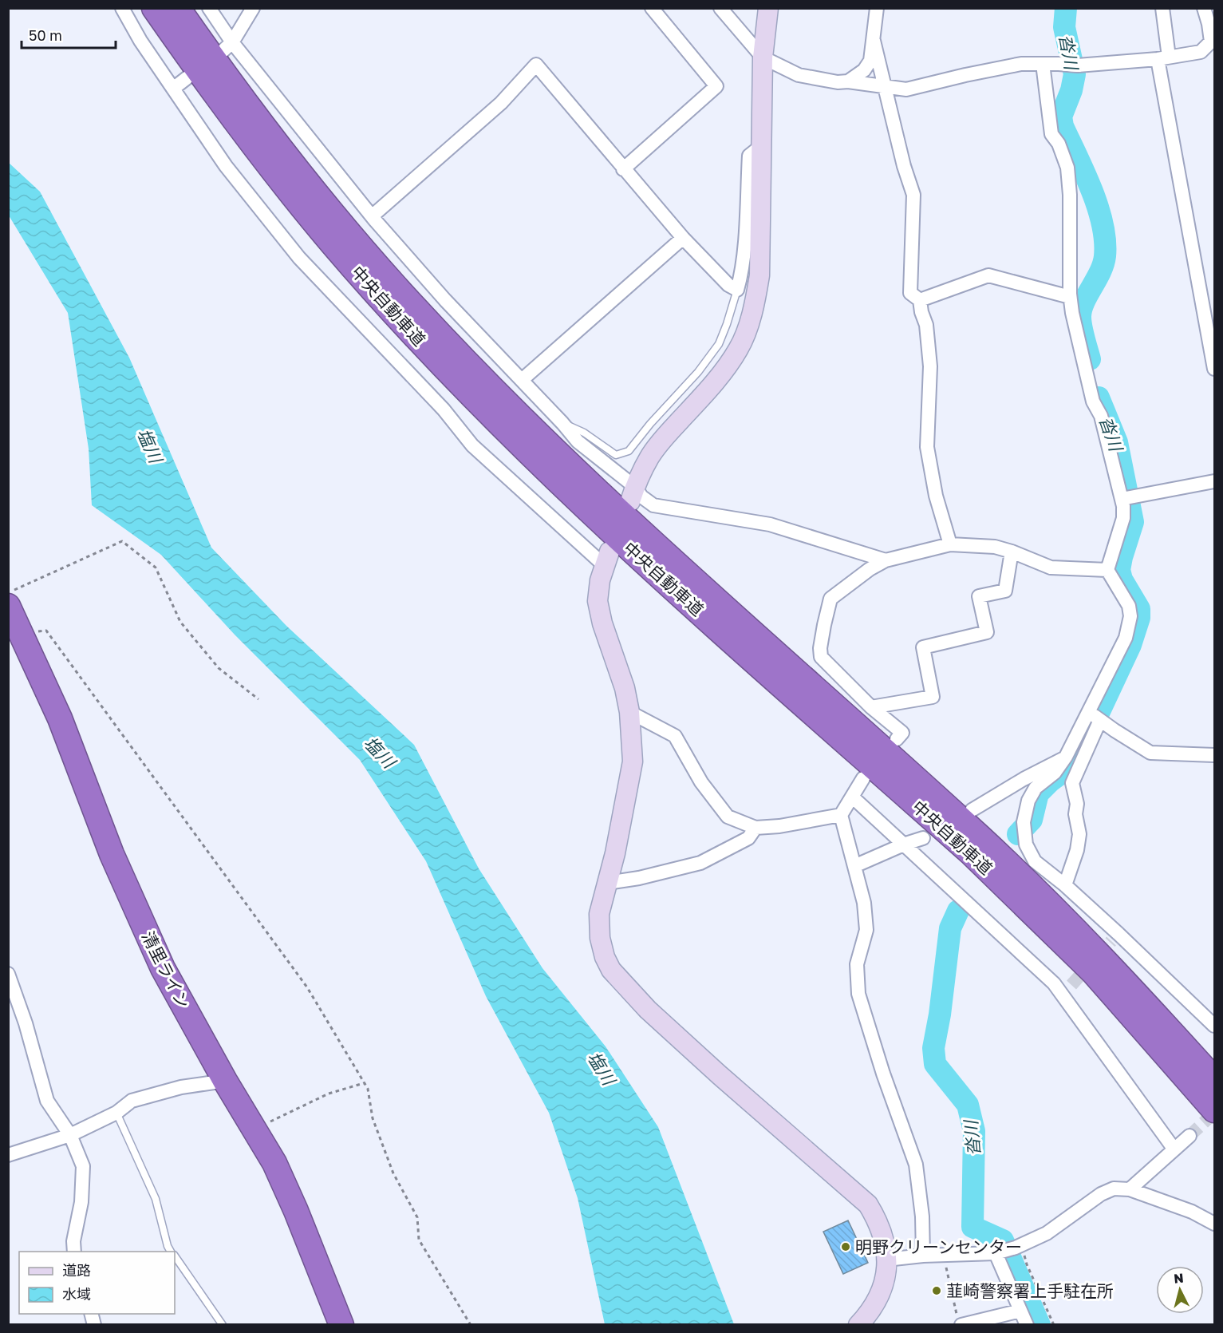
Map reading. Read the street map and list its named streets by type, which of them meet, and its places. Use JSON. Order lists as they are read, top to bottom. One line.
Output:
{"streets":{"highway":["中央自動車道","清里ライン"]},"water":["沓川","塩川"],"places":["明野クリーンセンター","韮崎警察署上手駐在所"],"legend":["道路","水域"],"scale_bar":"50 m","north":"top"}
